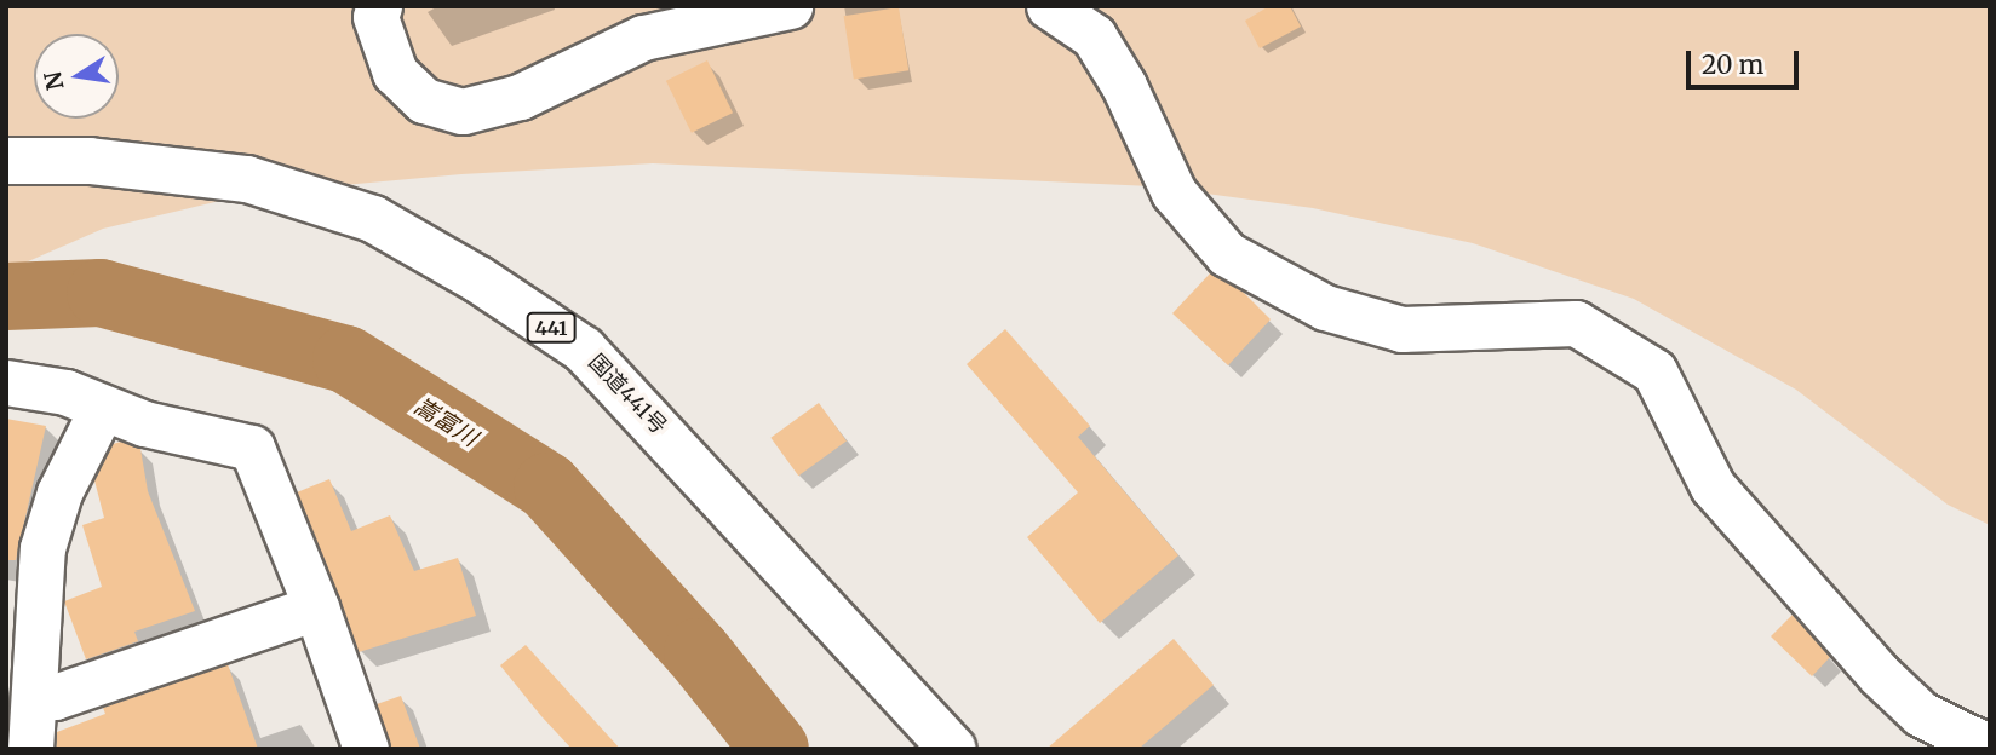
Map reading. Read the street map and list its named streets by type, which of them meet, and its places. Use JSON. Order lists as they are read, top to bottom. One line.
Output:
{"streets":{"highway":["441","国道441号"]},"water":["嵩富川"],"scale_bar":"20 m","north":"left"}
